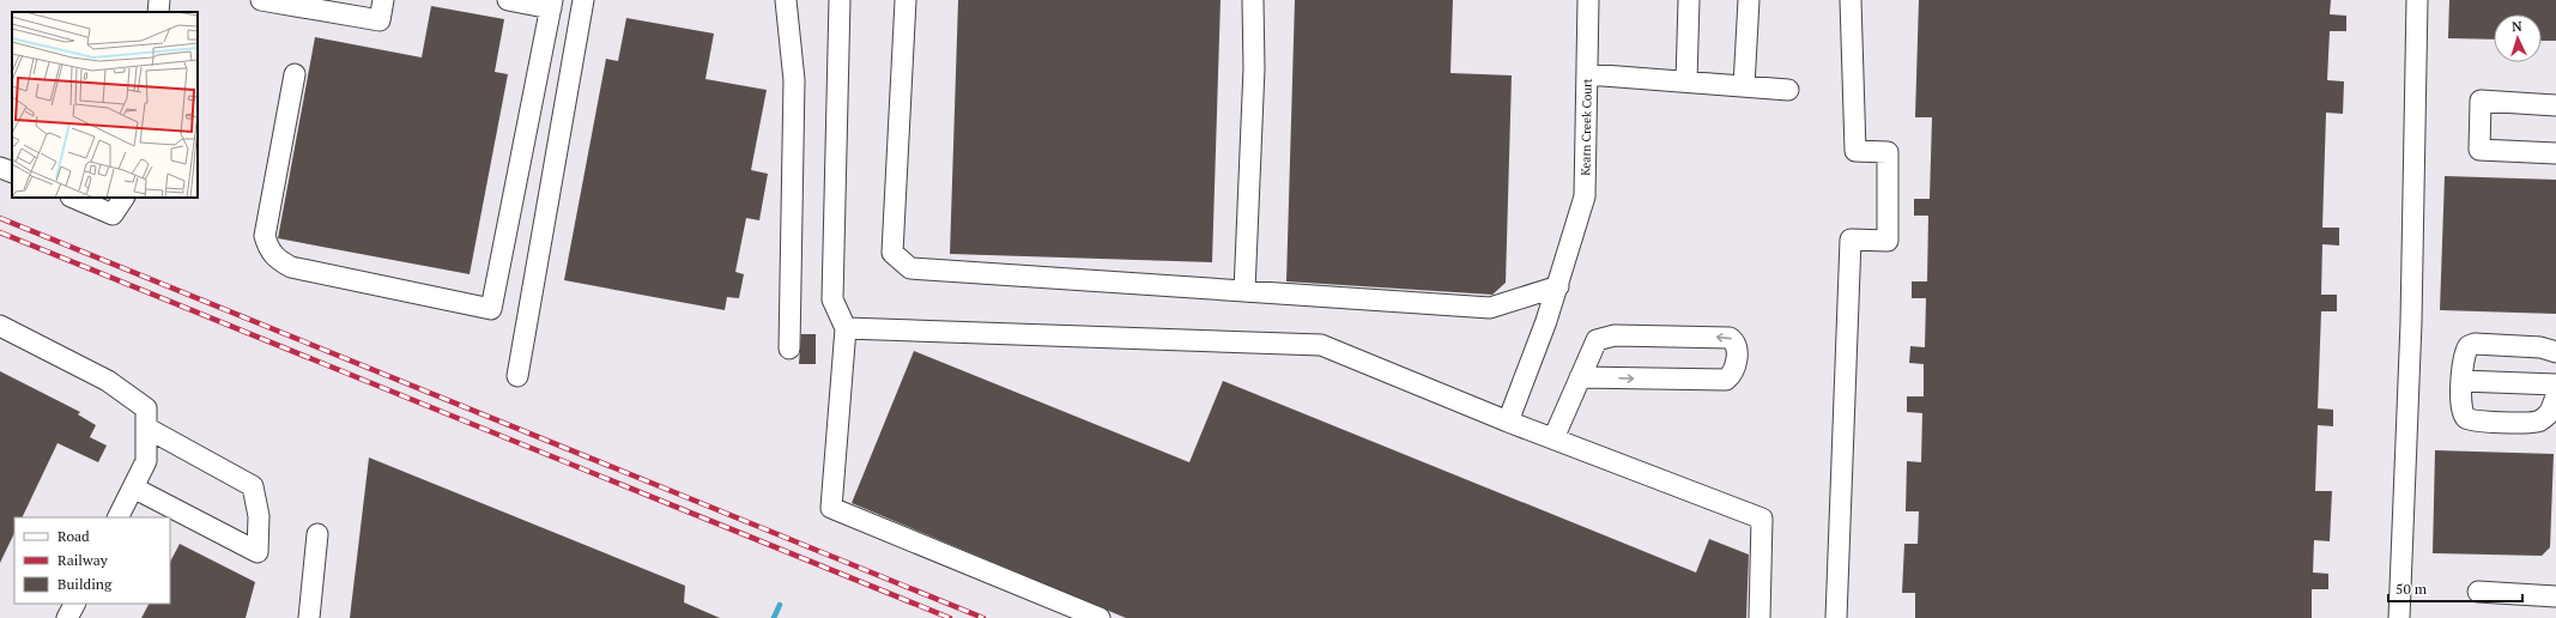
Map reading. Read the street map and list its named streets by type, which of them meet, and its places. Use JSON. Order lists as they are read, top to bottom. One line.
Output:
{"streets":{"street":["Kearn Creek Court"]},"legend":["Road","Railway","Building"],"scale_bar":"50 m","north":"top"}
